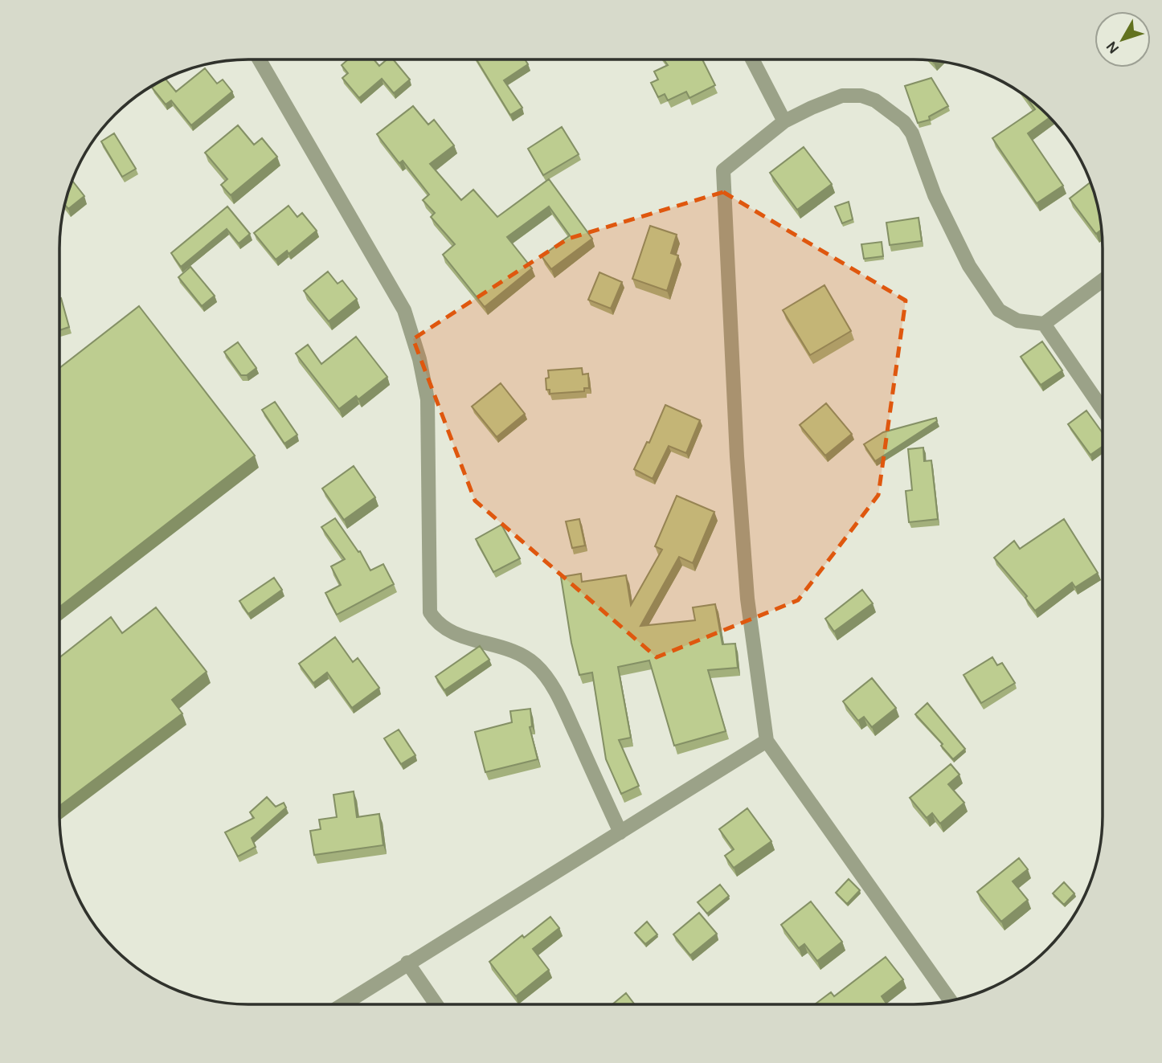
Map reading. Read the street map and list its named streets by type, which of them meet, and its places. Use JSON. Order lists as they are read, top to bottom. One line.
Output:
{"north":"bottom left"}
